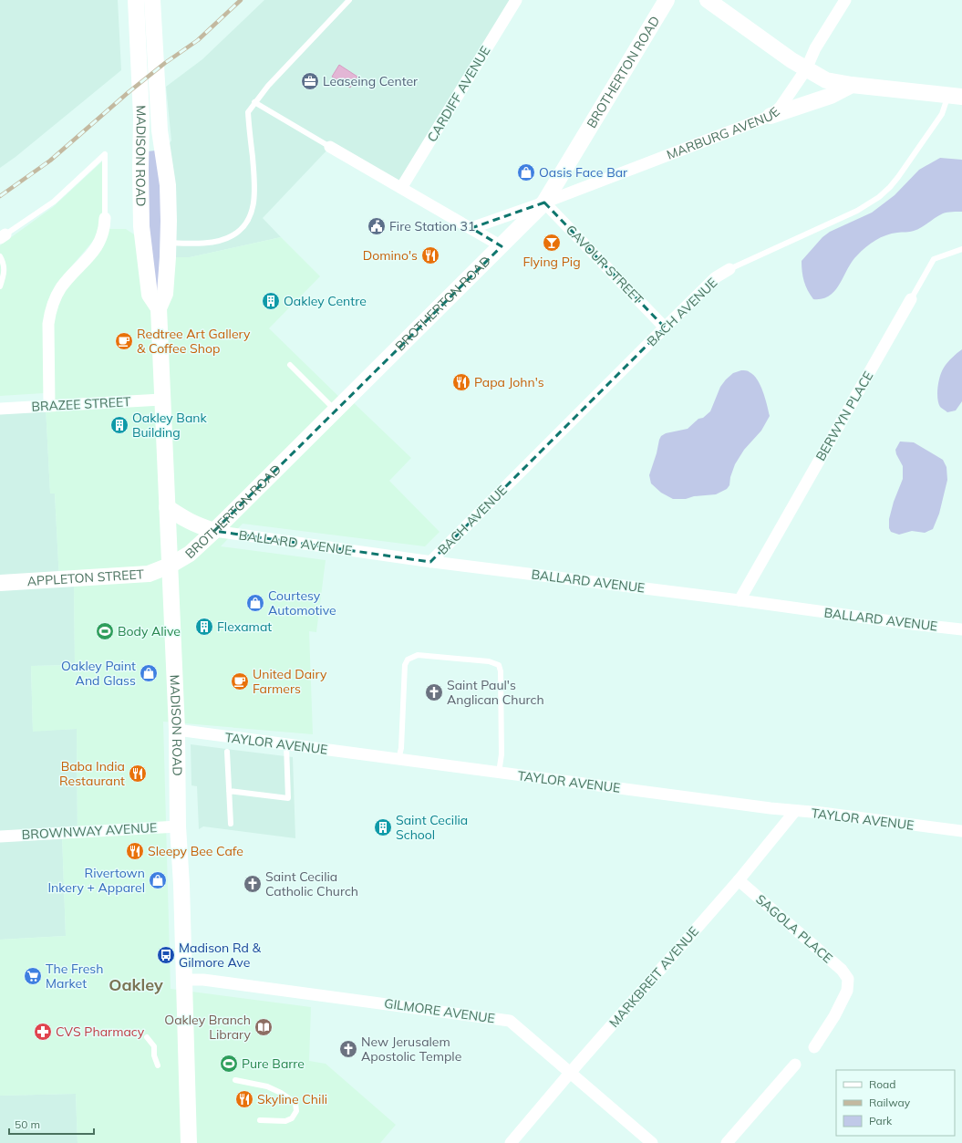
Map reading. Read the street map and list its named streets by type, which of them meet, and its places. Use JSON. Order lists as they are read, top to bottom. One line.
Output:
{"streets":{"main road":["BROTHERTON ROAD","MADISON ROAD","APPLETON STREET"],"street":["CARDIFF AVENUE","MARBURG AVENUE","CAVOUR STREET","BACH AVENUE","BRAZEE STREET","BERWYN PLACE","BALLARD AVENUE","TAYLOR AVENUE","BROWNWAY AVENUE","SAGOLA PLACE","MARKBREIT AVENUE","GILMORE AVENUE"]},"crossings":[["BROTHERTON ROAD","MARBURG AVENUE"],["BROTHERTON ROAD","MADISON ROAD"],["BROTHERTON ROAD","CAVOUR STREET"],["BROTHERTON ROAD","BALLARD AVENUE"],["BROTHERTON ROAD","APPLETON STREET"],["MARBURG AVENUE","CAVOUR STREET"],["MADISON ROAD","BRAZEE STREET"],["MADISON ROAD","APPLETON STREET"],["MADISON ROAD","TAYLOR AVENUE"],["MADISON ROAD","BROWNWAY AVENUE"],["MADISON ROAD","GILMORE AVENUE"],["CAVOUR STREET","BACH AVENUE"],["BACH AVENUE","BALLARD AVENUE"],["BERWYN PLACE","BALLARD AVENUE"],["TAYLOR AVENUE","MARKBREIT AVENUE"],["SAGOLA PLACE","MARKBREIT AVENUE"],["MARKBREIT AVENUE","GILMORE AVENUE"]],"districts":["Oakley"],"places":{"office":["Leaseing Center"],"shop":["Oasis Face Bar","Courtesy Automotive","Oakley Paint And Glass","Rivertown Inkery + Apparel"],"public building":["Fire Station 31"],"bar":["Flying Pig"],"restaurant":["Domino's","Papa John's","Baba India Restaurant","Sleepy Bee Cafe","Skyline Chili"],"building":["Oakley Centre","Oakley Bank Building","Flexamat","Saint Cecilia School"],"cafe":["Redtree Art Gallery & Coffee Shop","United Dairy Farmers"],"sports":["Body Alive","Pure Barre"],"church":["Saint Paul's Anglican Church","Saint Cecilia Catholic Church","New Jerusalem Apostolic Temple"],"bus stop":["Madison Rd & Gilmore Ave"],"supermarket":["The Fresh Market"],"library":["Oakley Branch Library"],"pharmacy":["CVS Pharmacy"]},"legend":["Road","Railway","Park"],"scale_bar":"50 m"}
